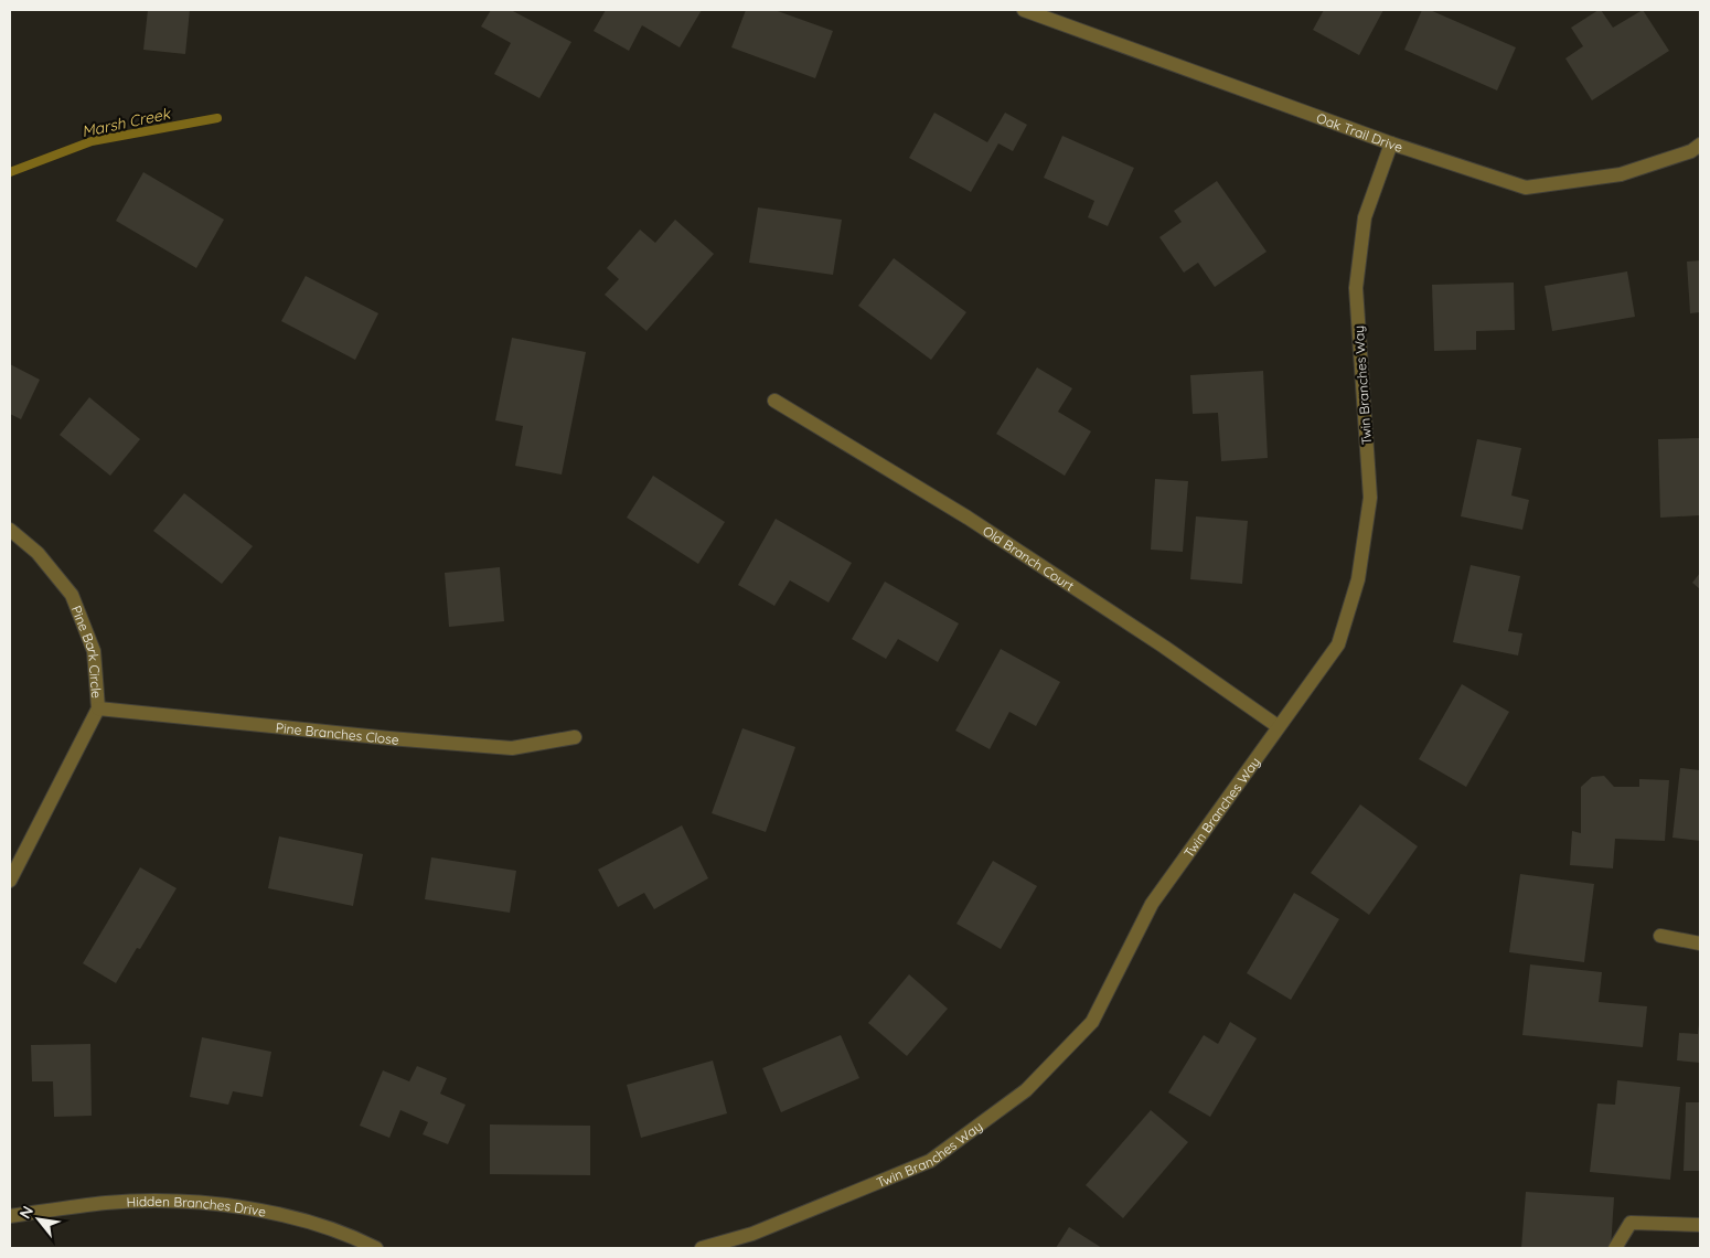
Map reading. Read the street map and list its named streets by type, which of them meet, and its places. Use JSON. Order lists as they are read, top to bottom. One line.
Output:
{"streets":{"street":["Oak Trail Drive","Twin Branches Way","Old Branch Court","Pine Bark Circle","Pine Branches Close","Hidden Branches Drive"]},"crossings":[["Oak Trail Drive","Twin Branches Way"],["Twin Branches Way","Old Branch Court"],["Pine Bark Circle","Pine Branches Close"]],"water":["Marsh Creek"],"north":"top left"}
